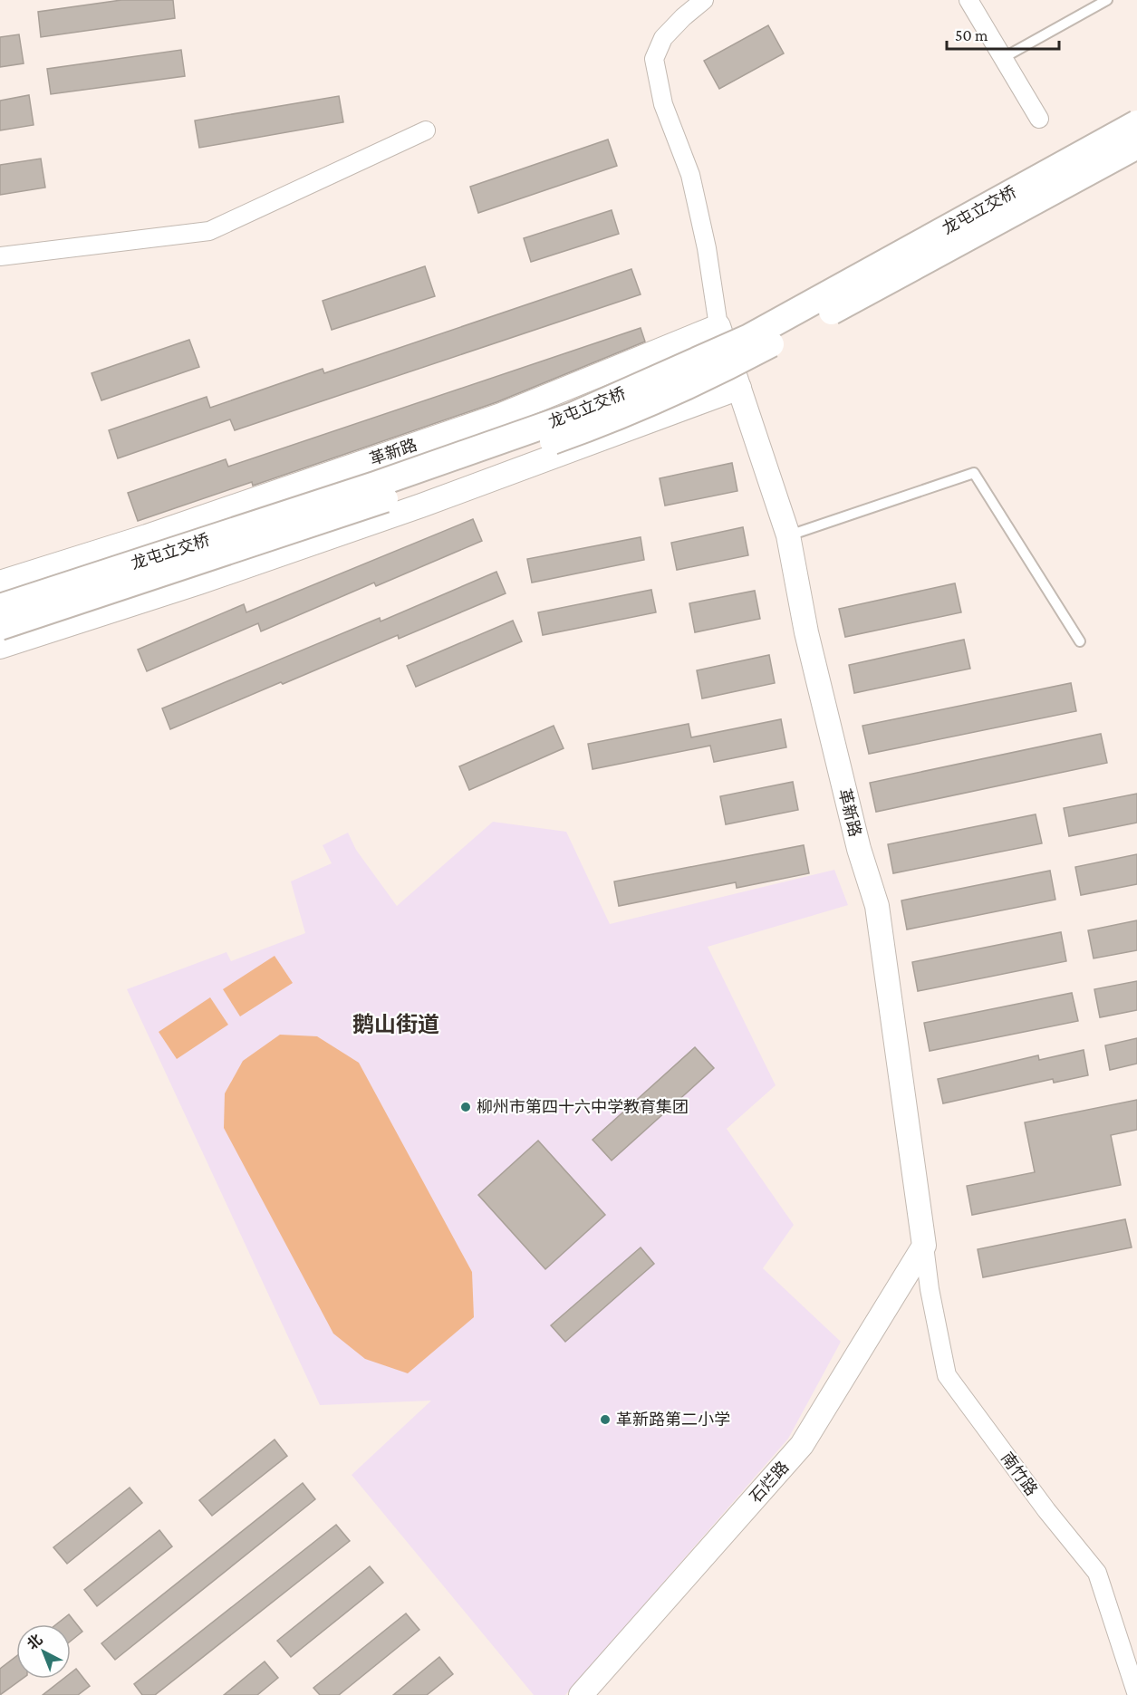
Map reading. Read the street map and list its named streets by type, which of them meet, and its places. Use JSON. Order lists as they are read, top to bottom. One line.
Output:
{"streets":{"main road":["龙屯立交桥"],"street":["革新路","南竹路","石烂路"]},"crossings":[["革新路","南竹路"],["革新路","石烂路"],["南竹路","石烂路"]],"districts":["鹅山街道"],"places":["柳州市第四十六中学教育集团","革新路第二小学"],"scale_bar":"50 m","north":"top left"}
